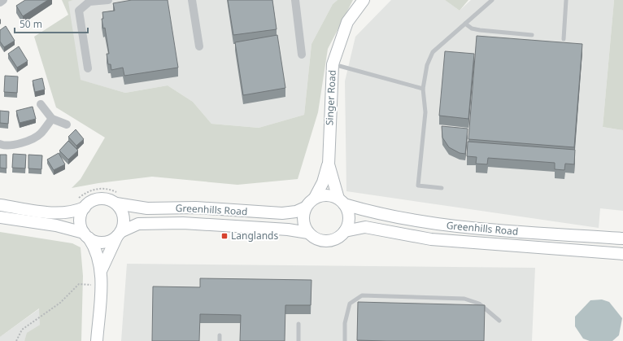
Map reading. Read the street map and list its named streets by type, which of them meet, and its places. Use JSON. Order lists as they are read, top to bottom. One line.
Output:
{"streets":{"street":["Singer Road","Greenhills Road"]},"crossings":[["Singer Road","Greenhills Road"]],"places":{"transit":["Langlands"]},"scale_bar":"50 m"}
